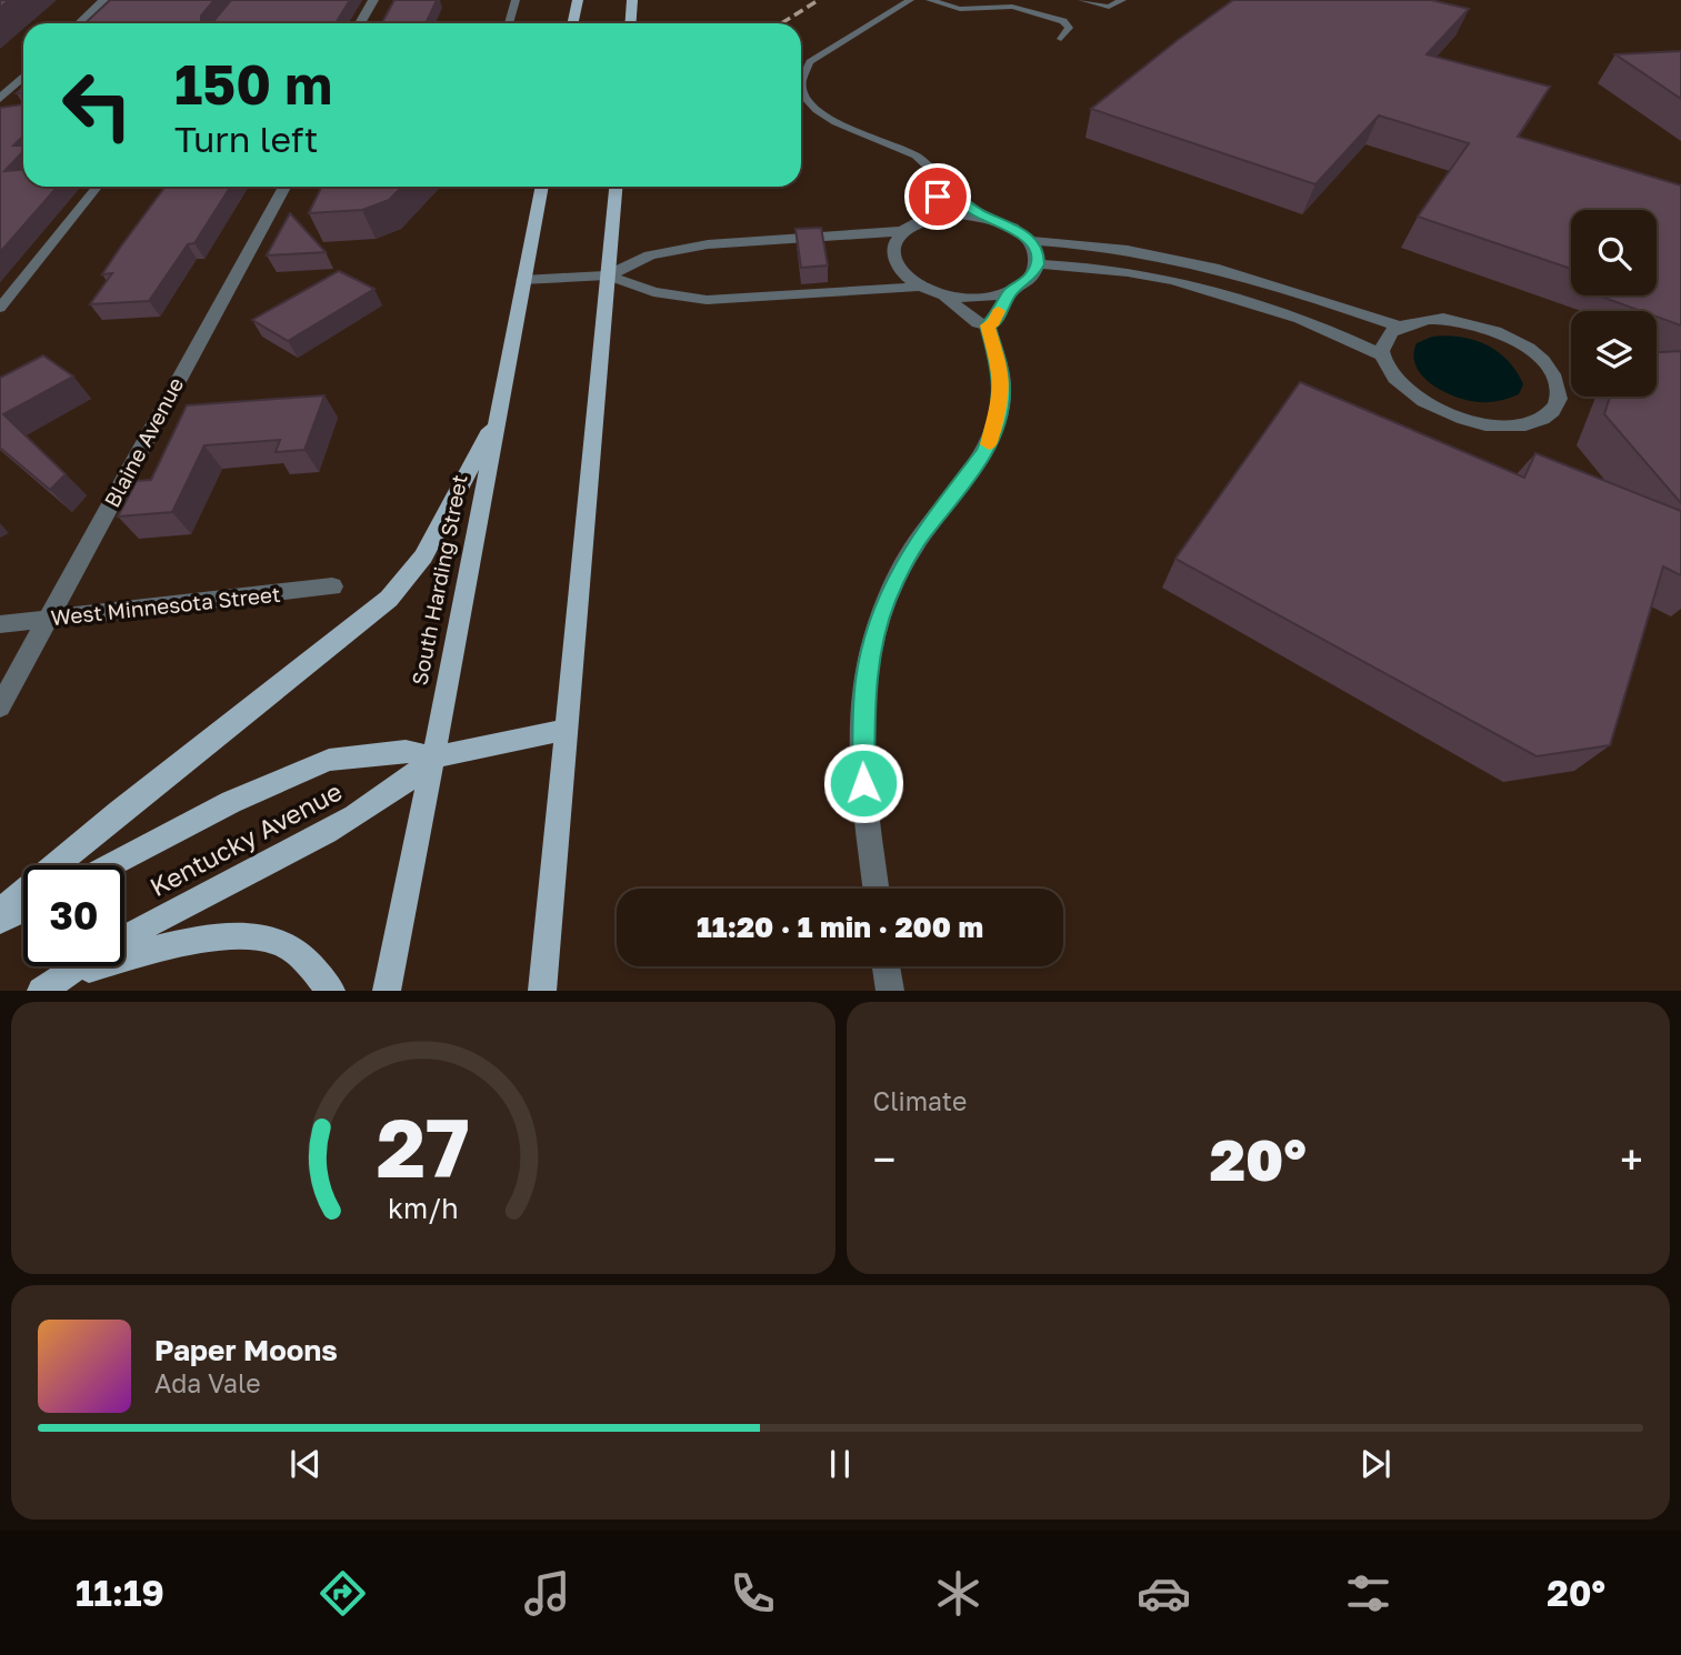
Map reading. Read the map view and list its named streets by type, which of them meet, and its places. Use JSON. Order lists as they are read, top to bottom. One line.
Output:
{"streets":{"main road":["South Harding Street","Kentucky Avenue"],"street":["Blaine Avenue","West Minnesota Street"]},"crossings":[["Blaine Avenue","West Minnesota Street"],["South Harding Street","Kentucky Avenue"]],"page":{"turn":["150 m","Turn left"],"limit":"30","trip":"11:20 · 1 min · 200 m","tile":"Climate","heat":["−","20°","+"],"song":["Paper Moons","Ada Vale"],"tabs":["11:19","20°"],"gauge":["27","km/h"]}}
